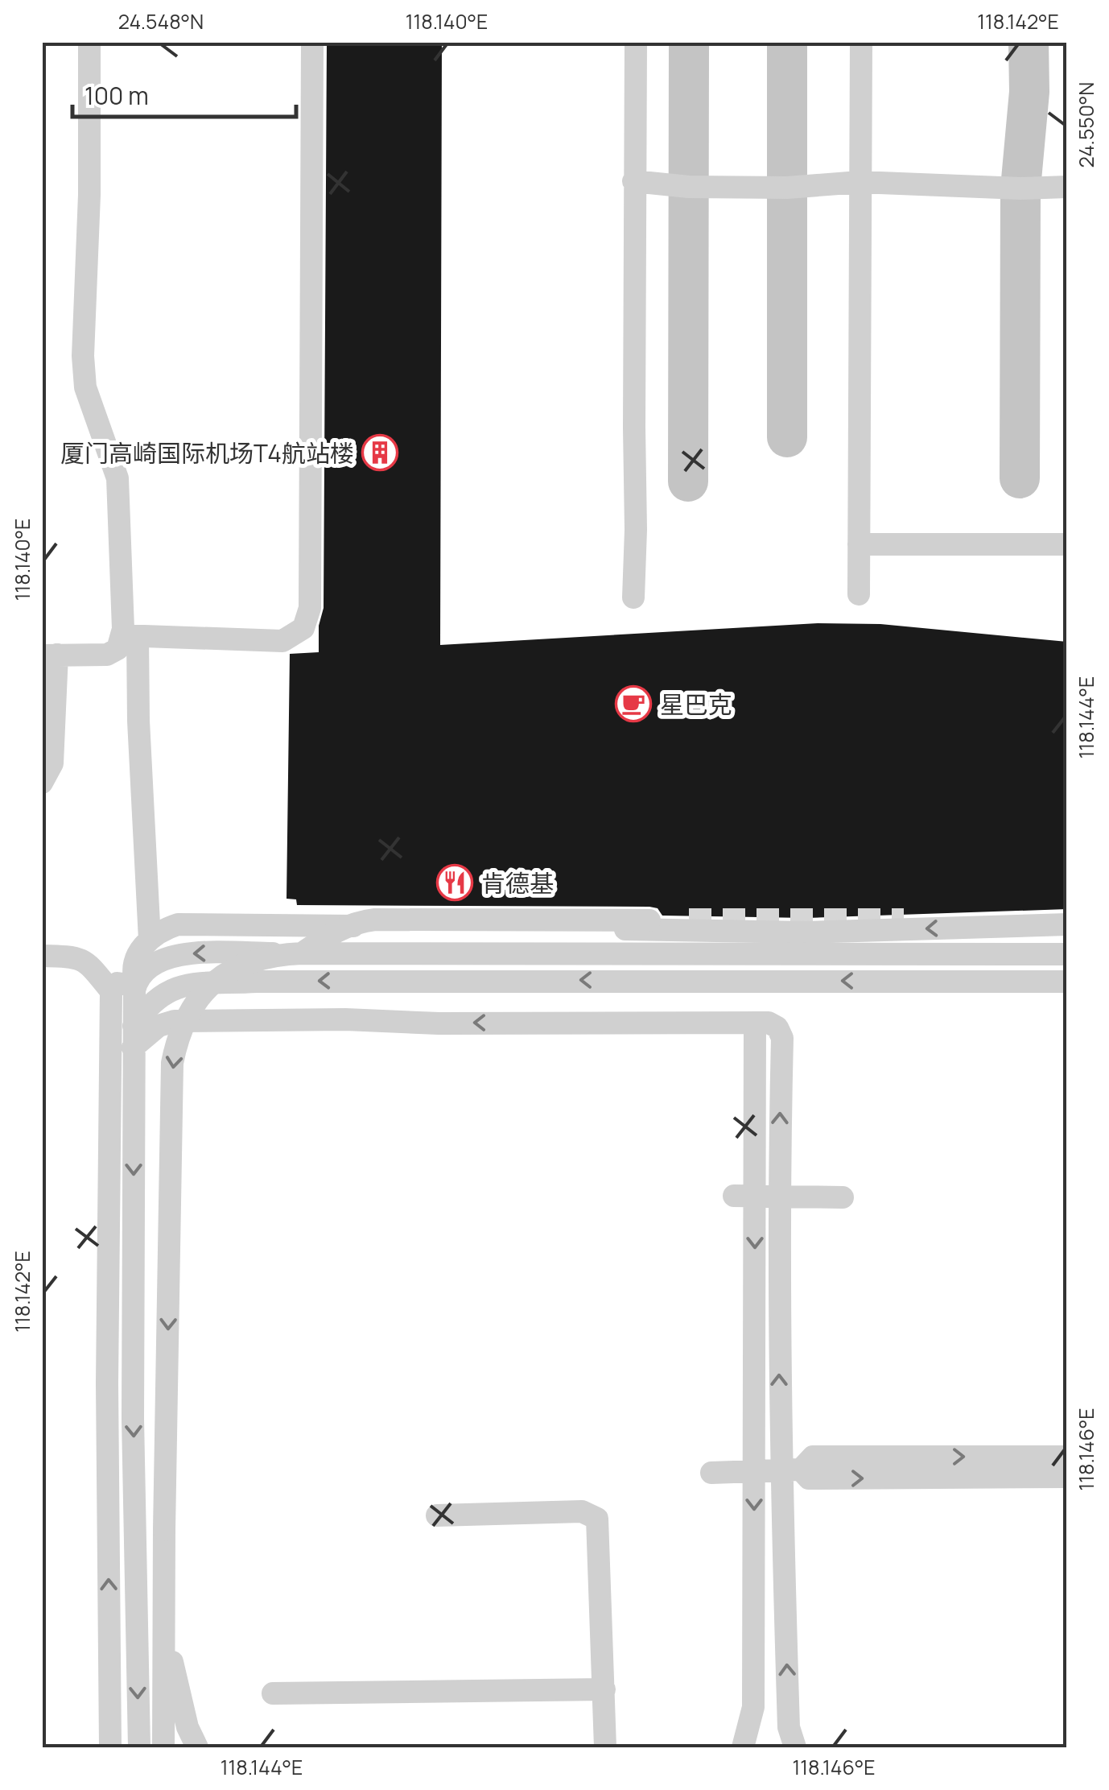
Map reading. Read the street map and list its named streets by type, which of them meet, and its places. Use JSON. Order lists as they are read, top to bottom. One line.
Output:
{"places":{"building":["厦门高崎国际机场T4航站楼"],"cafe":["星巴克"],"restaurant":["肯德基"]},"scale_bar":"100 m","coordinates":["24.548°N","118.140°E","118.142°E","24.550°N","118.144°E","118.146°E"]}
